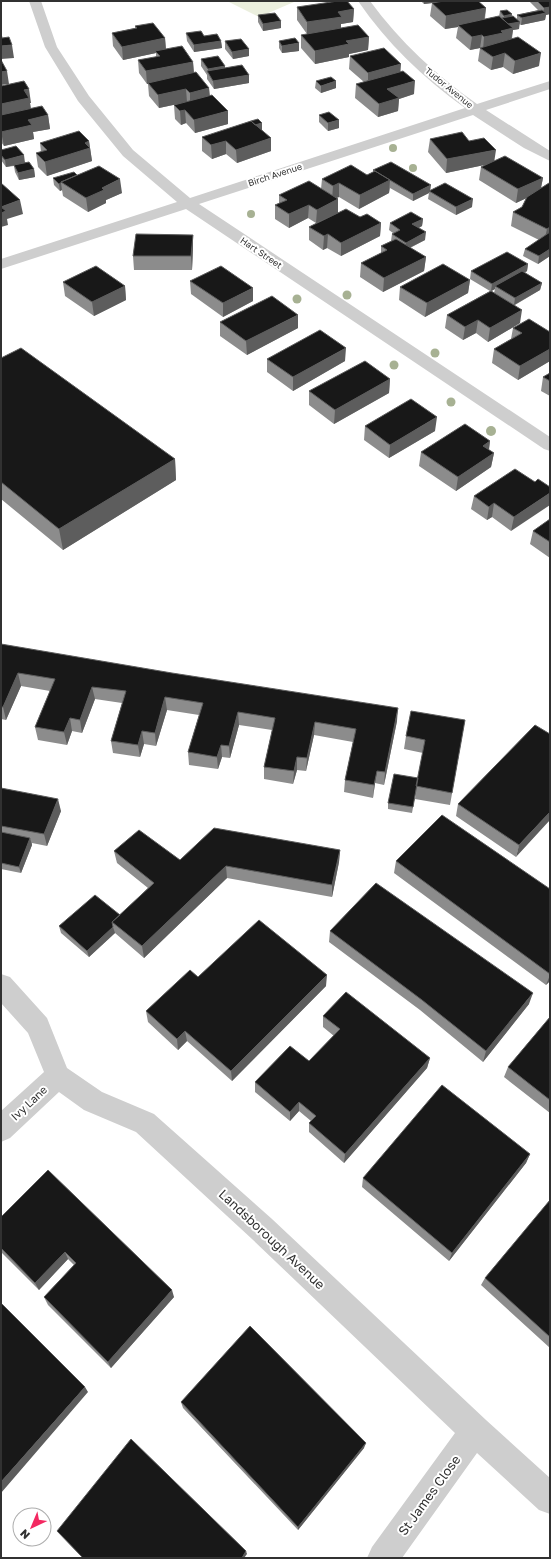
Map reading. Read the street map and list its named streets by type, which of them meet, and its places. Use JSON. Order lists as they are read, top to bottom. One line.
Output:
{"streets":{"street":["Tudor Avenue","Birch Avenue","Hart Street","Ivy Lane","Landsborough Avenue","St James Close"]},"crossings":[["Tudor Avenue","Birch Avenue"],["Birch Avenue","Hart Street"],["Ivy Lane","Landsborough Avenue"],["Landsborough Avenue","St James Close"]],"north":"bottom left"}
